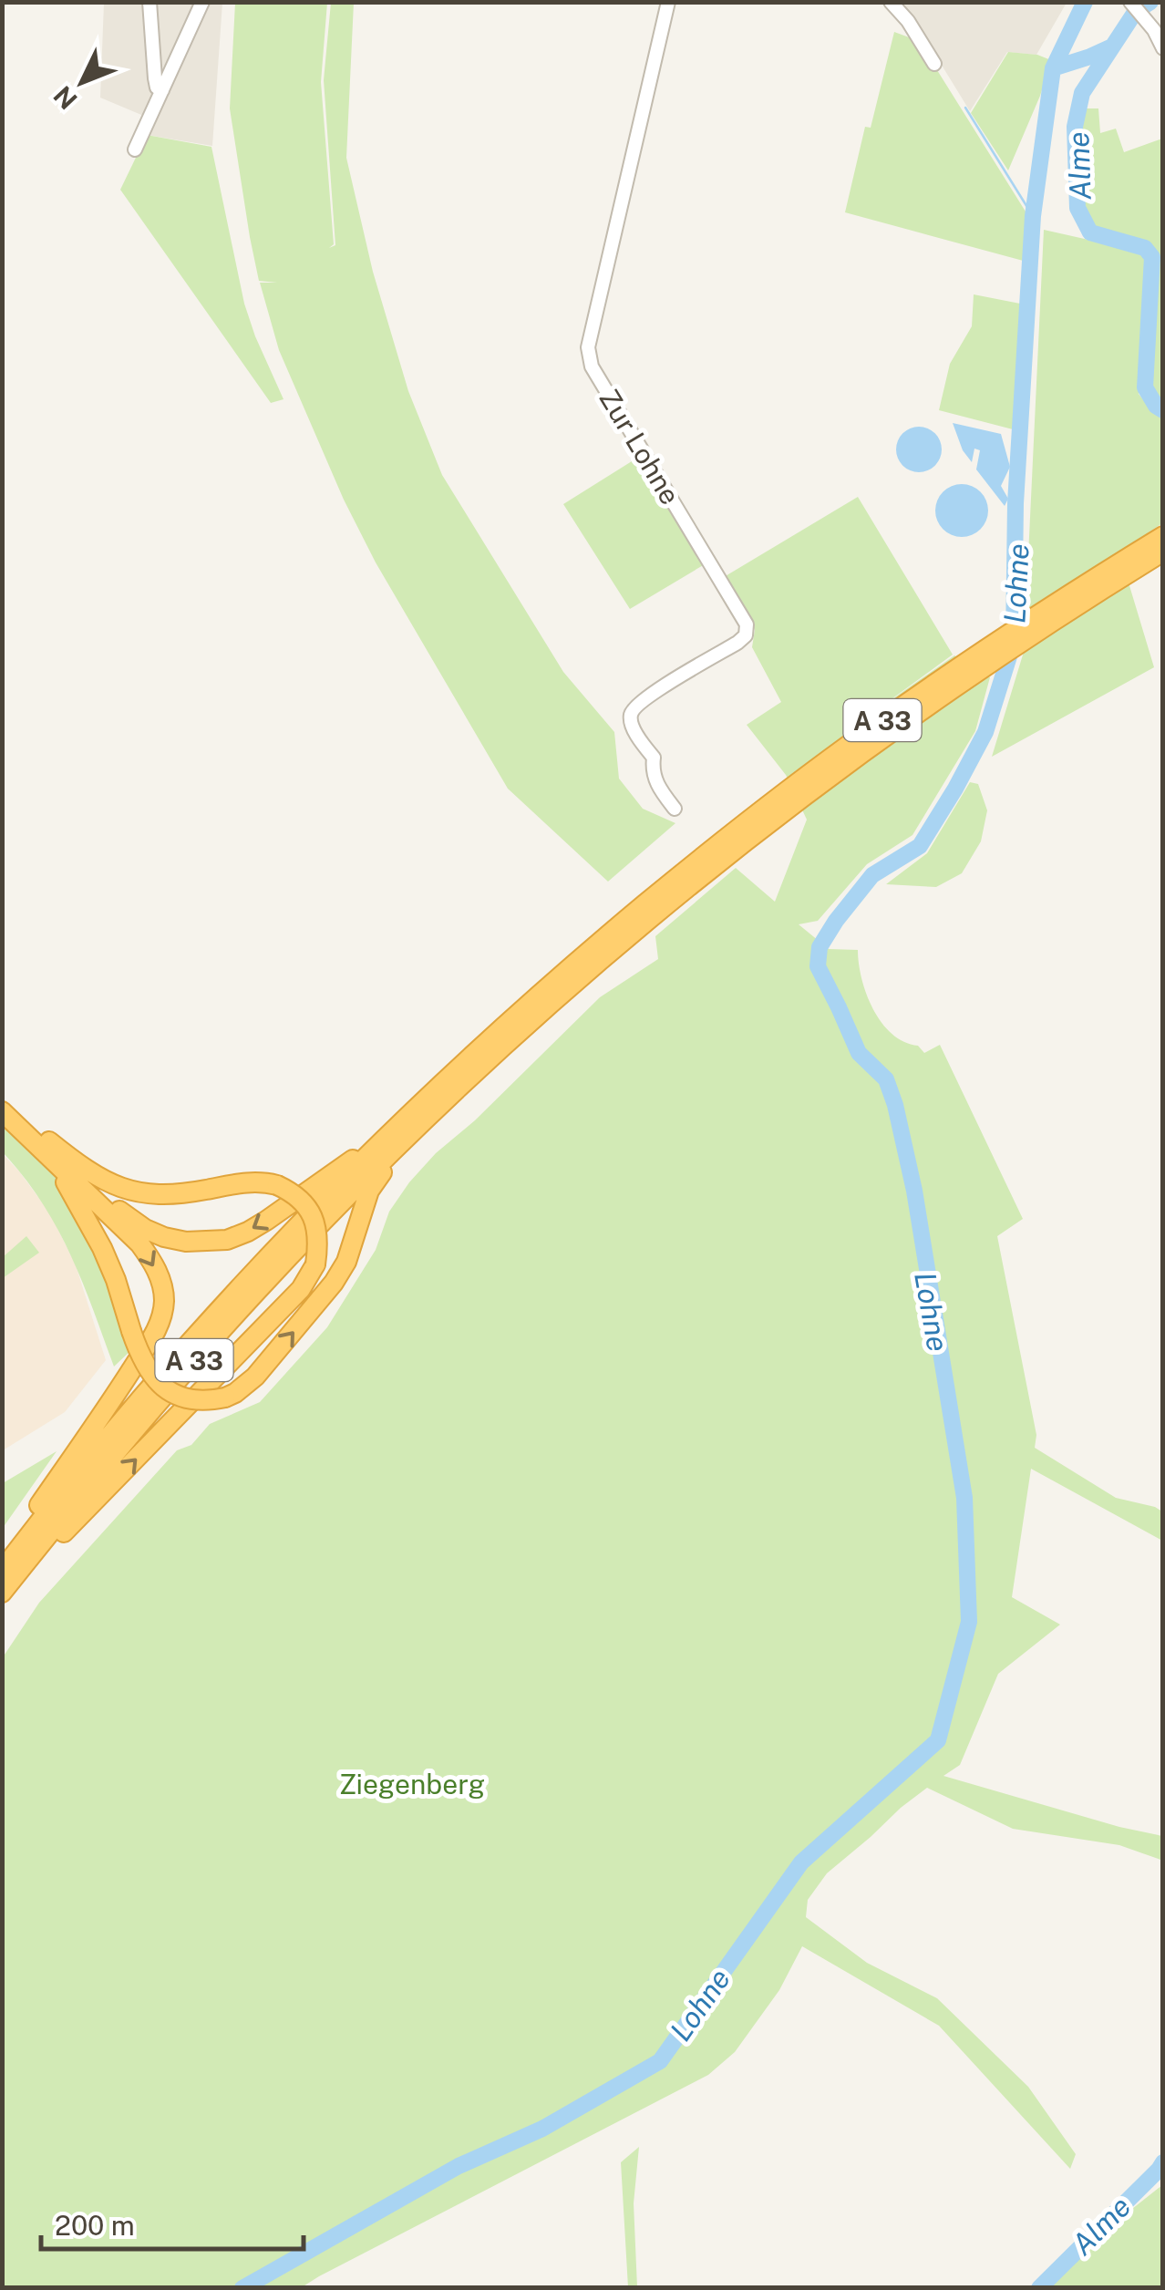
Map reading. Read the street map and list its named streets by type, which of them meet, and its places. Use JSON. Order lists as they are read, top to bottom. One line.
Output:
{"streets":{"highway":["A 33"],"street":["Zur Lohne"]},"water":["Alme","Lohne"],"parks":["Ziegenberg"],"scale_bar":"200 m","north":"bottom left"}
